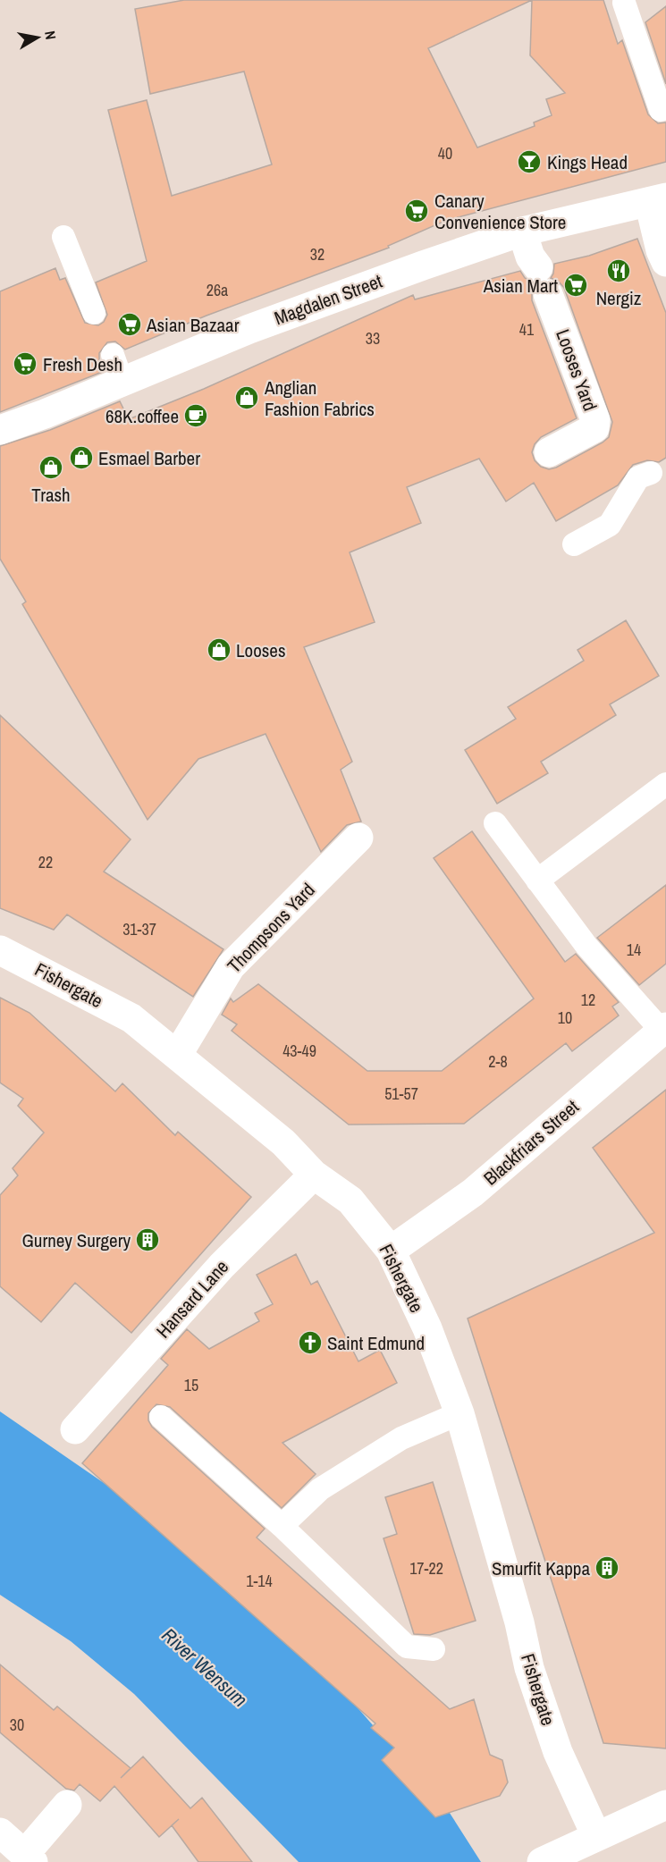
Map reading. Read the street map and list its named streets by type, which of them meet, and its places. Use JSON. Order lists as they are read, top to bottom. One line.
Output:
{"streets":{"street":["Magdalen Street","Looses Yard","Thompsons Yard","Fishergate","Blackfriars Street","Hansard Lane"]},"crossings":[["Thompsons Yard","Fishergate"],["Fishergate","Blackfriars Street"],["Fishergate","Hansard Lane"]],"water":["River Wensum"],"places":{"bar":["Kings Head"],"supermarket":["Canary Convenience Store","Asian Mart","Asian Bazaar","Fresh Desh"],"restaurant":["Nergiz"],"shop":["Anglian Fashion Fabrics","Esmael Barber","Trash","Looses"],"cafe":["68K.coffee"],"building":["Gurney Surgery","Smurfit Kappa"],"church":["Saint Edmund"]},"house_numbers":["40","32","26a","41","33","22","31-37","14","12","10","43-49","2-8","51-57","15","17-22","1-14","30"],"north":"right"}
